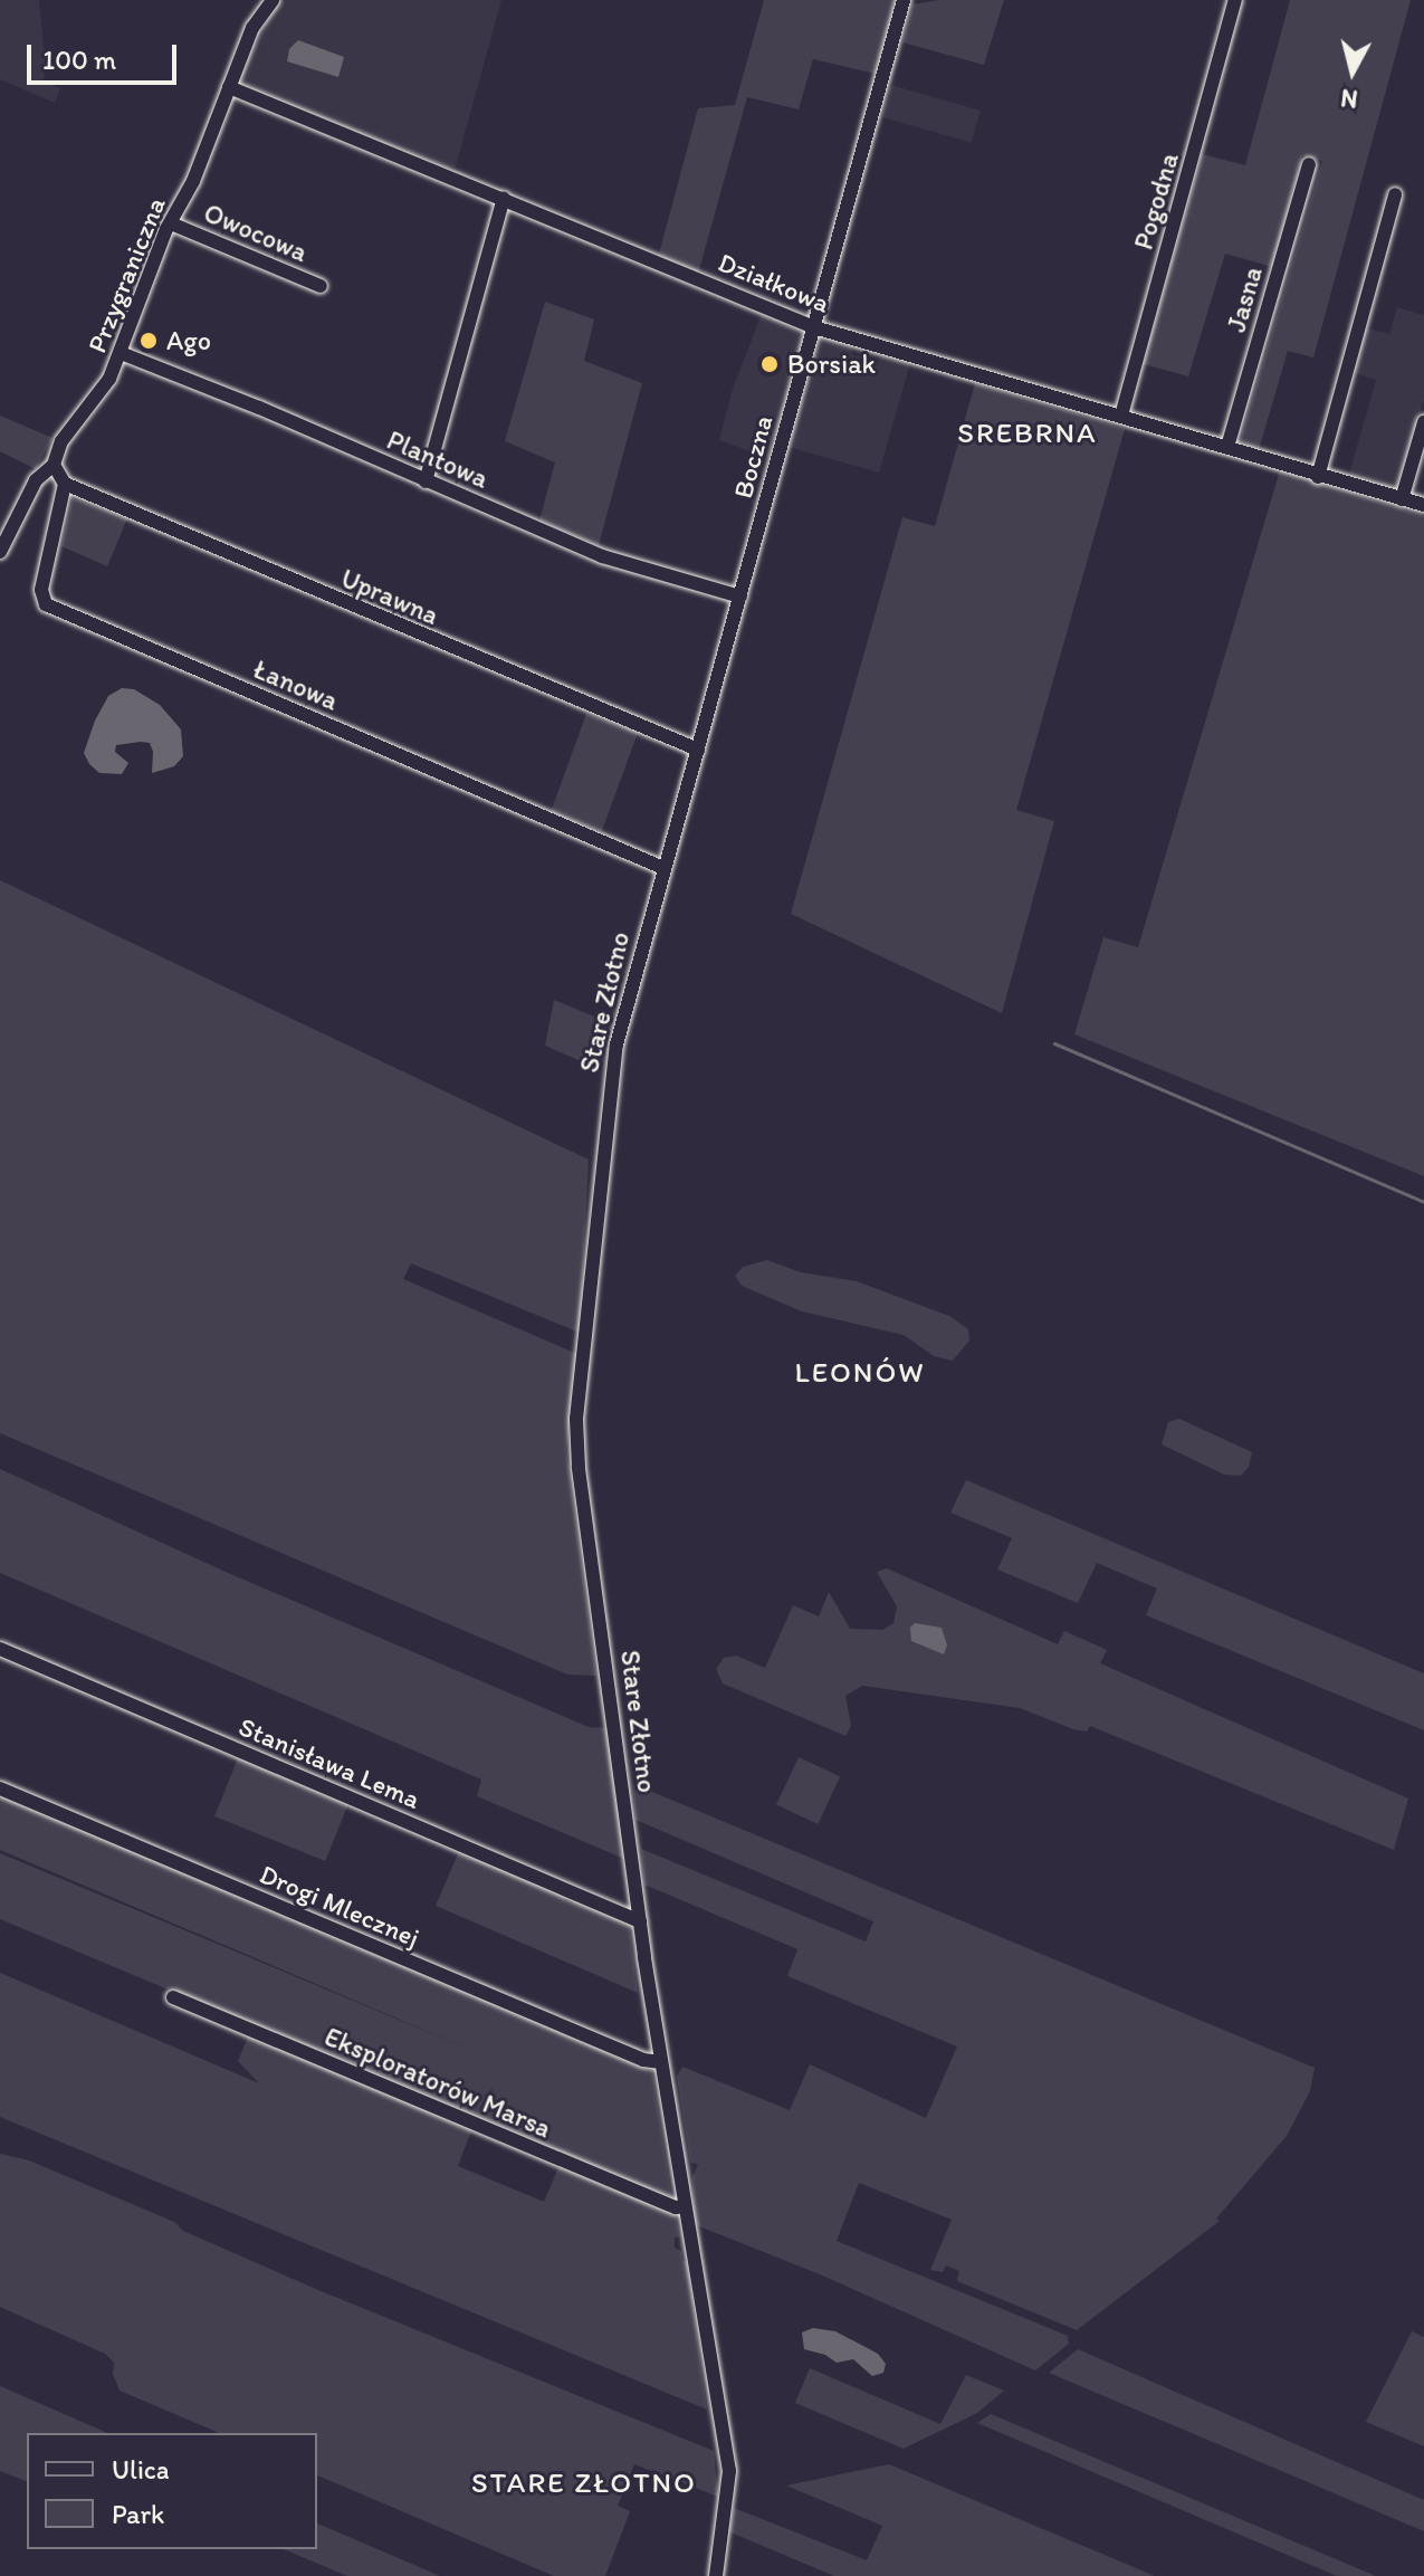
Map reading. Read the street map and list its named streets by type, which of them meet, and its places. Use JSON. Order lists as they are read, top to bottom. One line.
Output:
{"streets":{"street":["Pogodna","Owocowa","Przygraniczna","Działkowa","Jasna","Boczna","Plantowa","Uprawna","Łanowa","Stare Złotno","Stanisława Lema","Drogi Mlecznej","Eksploratorów Marsa"]},"crossings":[["Pogodna","Działkowa"],["Owocowa","Przygraniczna"],["Przygraniczna","Działkowa"],["Przygraniczna","Plantowa"],["Działkowa","Jasna"],["Działkowa","Boczna"],["Boczna","Plantowa"],["Boczna","Uprawna"],["Boczna","Łanowa"],["Boczna","Stare Złotno"],["Uprawna","Łanowa"],["Łanowa","Stare Złotno"],["Stare Złotno","Stanisława Lema"],["Stare Złotno","Drogi Mlecznej"],["Stare Złotno","Eksploratorów Marsa"]],"districts":["SREBRNA","LEONÓW","STARE ZŁOTNO"],"places":["Ago","Borsiak"],"legend":["Ulica","Park"],"scale_bar":"100 m","north":"bottom"}
